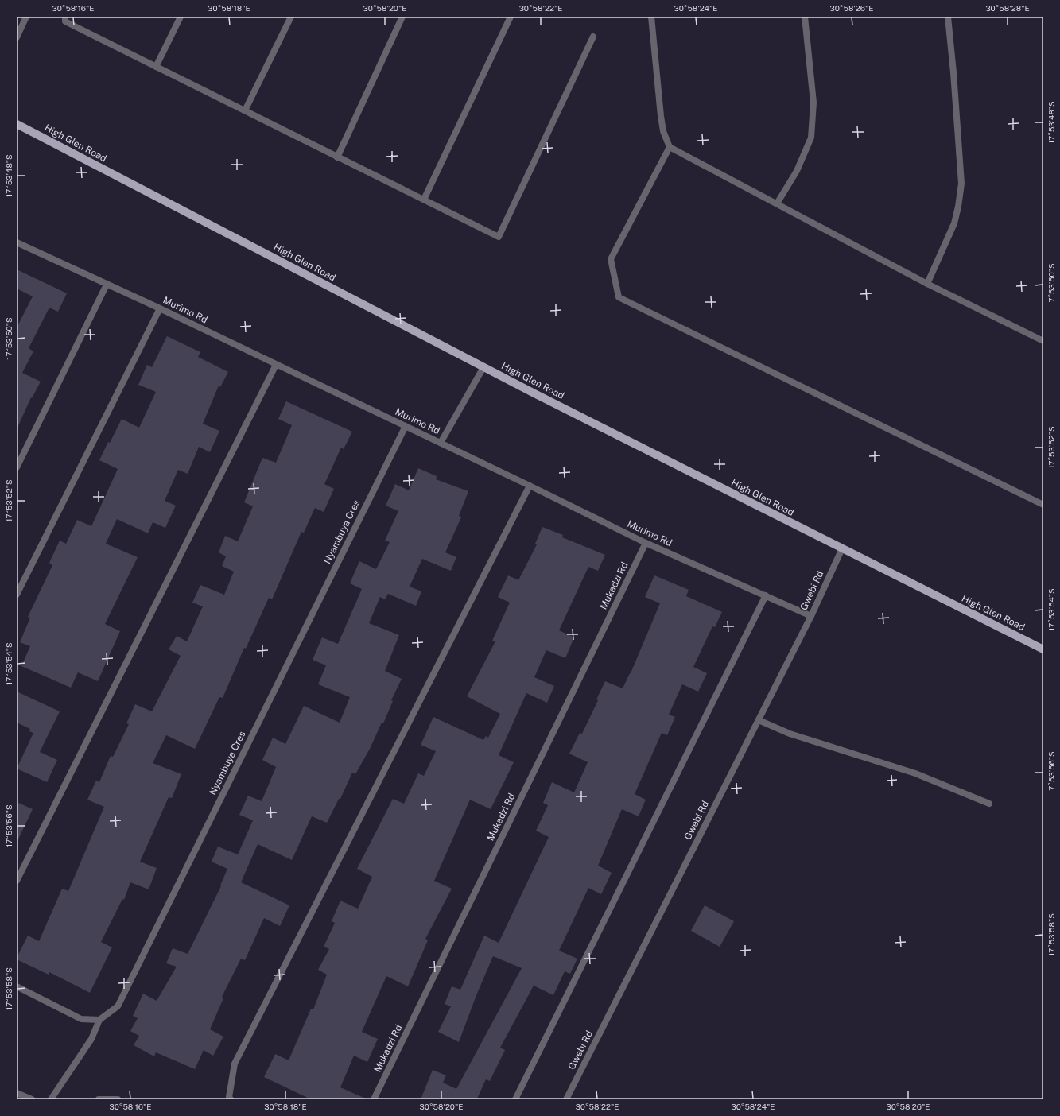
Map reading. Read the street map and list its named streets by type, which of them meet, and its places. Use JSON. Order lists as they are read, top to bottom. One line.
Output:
{"streets":{"main road":["High Glen Road"],"street":["Murimo Rd","Nyambuya Cres","Mukadzi Rd","Gwebi Rd"]},"crossings":[["High Glen Road","Gwebi Rd"],["Murimo Rd","Nyambuya Cres"],["Murimo Rd","Mukadzi Rd"],["Murimo Rd","Gwebi Rd"]],"coordinates":["30°58'16\"E","30°58'18\"E","30°58'20\"E","30°58'22\"E","30°58'24\"E","30°58'26\"E","30°58'28\"E","17°53'48\"S","17°53'50\"S","17°53'52\"S","17°53'54\"S","17°53'56\"S","17°53'58\"S"]}
